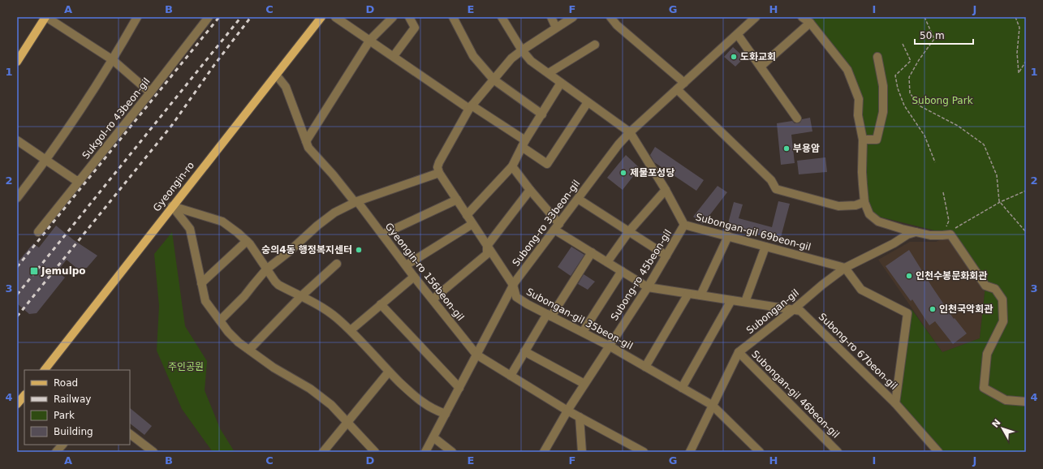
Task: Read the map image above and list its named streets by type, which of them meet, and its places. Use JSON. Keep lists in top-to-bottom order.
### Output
{
  "streets": {
    "main road": ["Gyeongin-ro"],
    "street": [
      "Sukgol-ro 43beon-gil",
      "Subong-ro 33beon-gil",
      "Subongan-gil 69beon-gil",
      "Gyeongin-ro 156beon-gil",
      "Subong-ro 45beon-gil",
      "Subongan-gil",
      "Subongan-gil 35beon-gil",
      "Subong-ro 67beon-gil",
      "Subongan-gil 46beon-gil"
    ]
  },
  "crossings": [
    ["Gyeongin-ro", "Gyeongin-ro 156beon-gil"],
    ["Subong-ro 33beon-gil", "Subongan-gil 69beon-gil"],
    ["Subong-ro 33beon-gil", "Gyeongin-ro 156beon-gil"],
    ["Subong-ro 33beon-gil", "Subongan-gil 35beon-gil"],
    ["Subongan-gil 69beon-gil", "Subong-ro 45beon-gil"],
    ["Subongan-gil 69beon-gil", "Subongan-gil"],
    ["Subongan-gil 69beon-gil", "Subong-ro 67beon-gil"],
    ["Gyeongin-ro 156beon-gil", "Subong-ro 45beon-gil"],
    ["Subong-ro 45beon-gil", "Subongan-gil 35beon-gil"],
    ["Subongan-gil", "Subongan-gil 35beon-gil"],
    ["Subongan-gil", "Subong-ro 67beon-gil"],
    ["Subongan-gil", "Subongan-gil 46beon-gil"]
  ],
  "parks": ["Subong Park", "주인공원"],
  "places": {
    "other": [
      "도화교회",
      "부용암",
      "제물포성당",
      "숭의4동 행정복지센터",
      "인천수봉문화회관",
      "인천국악회관"
    ],
    "transit": ["Jemulpo"]
  },
  "legend": [
    "Road",
    "Railway",
    "Park",
    "Building"
  ],
  "scale_bar": "50 m",
  "north": "top left",
  "grid": {
    "columns": [
      "A",
      "B",
      "C",
      "D",
      "E",
      "F",
      "G",
      "H",
      "I",
      "J"
    ],
    "rows": [
      "1",
      "2",
      "3",
      "4"
    ]
  }
}
